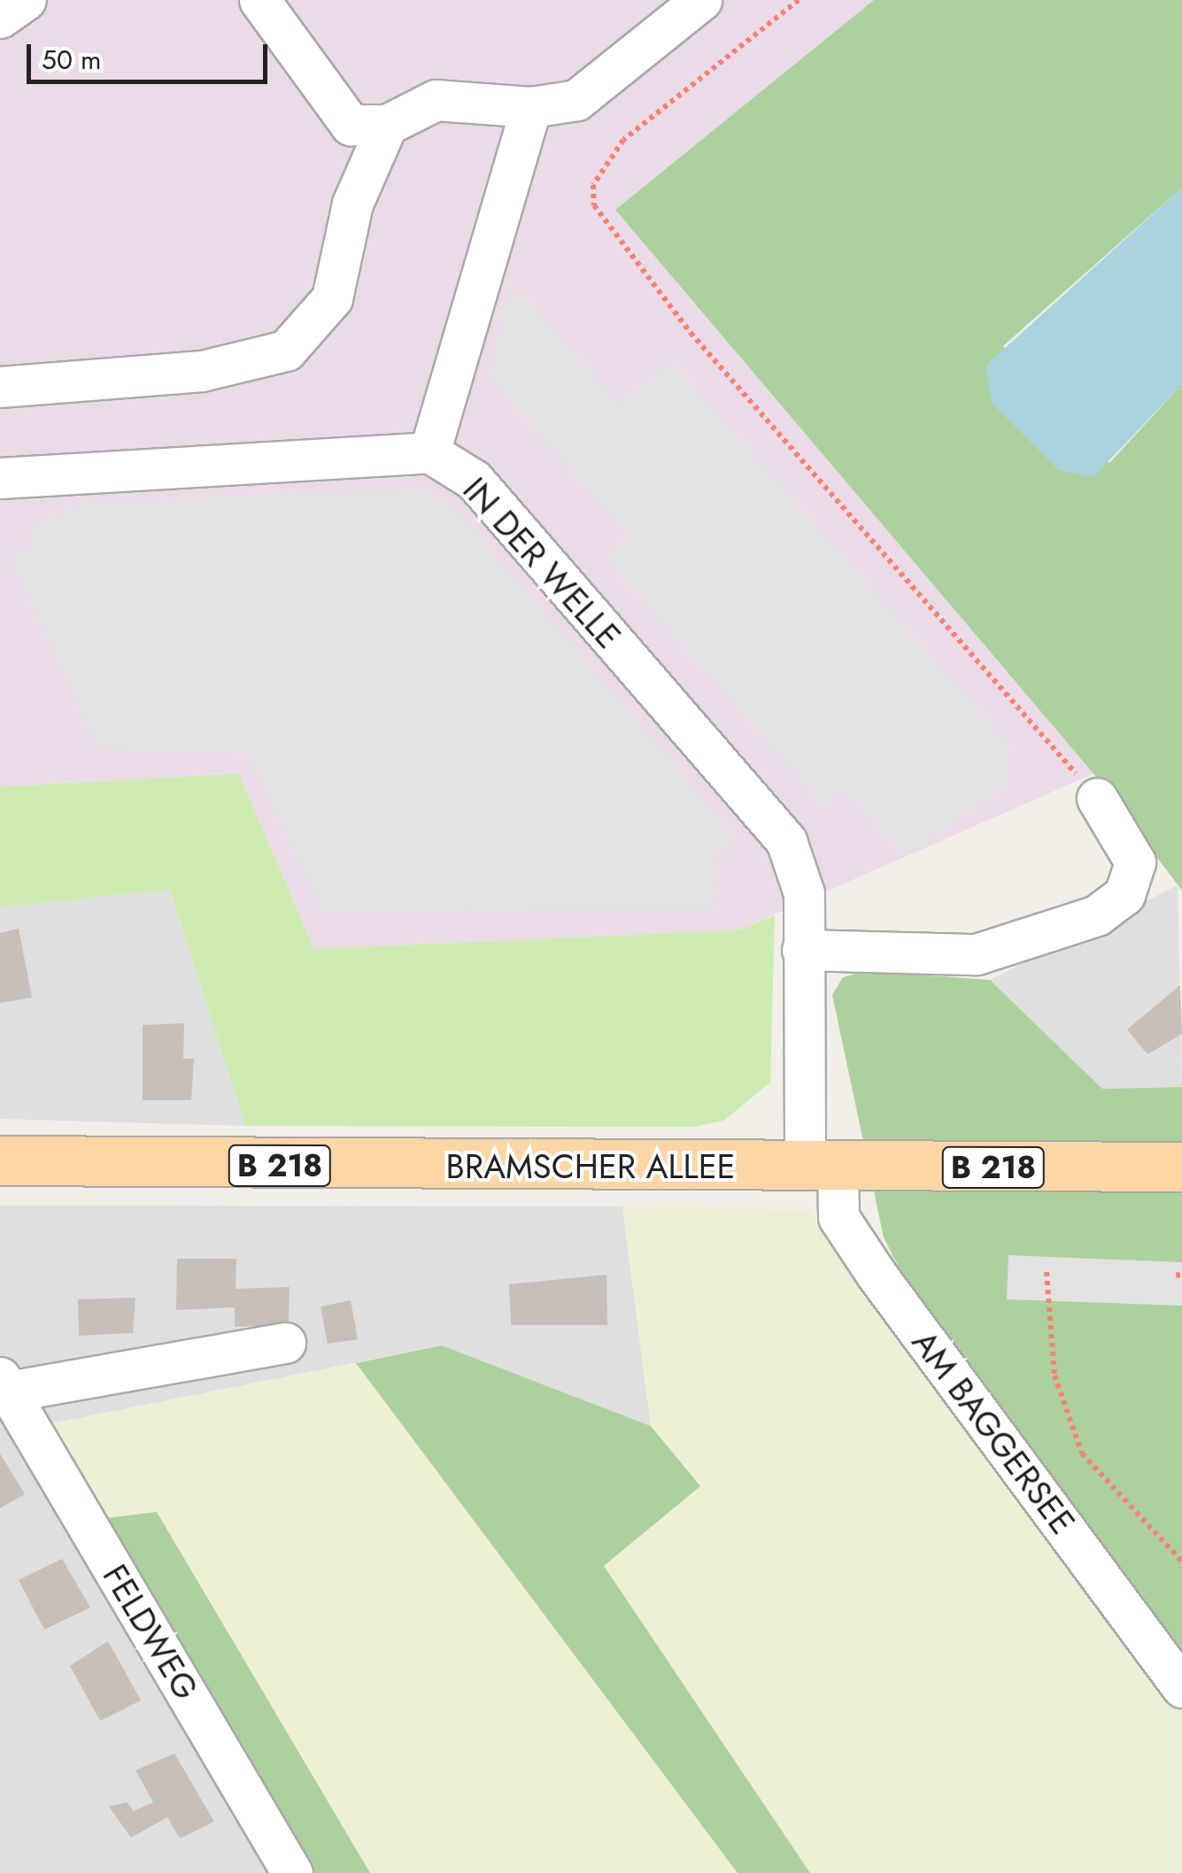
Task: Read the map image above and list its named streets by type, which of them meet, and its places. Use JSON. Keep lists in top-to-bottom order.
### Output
{
  "streets": {
    "main road": ["B 218", "BRAMSCHER ALLEE"],
    "street": ["IN DER WELLE", "AM BAGGERSEE", "FELDWEG"]
  },
  "crossings": [
    ["IN DER WELLE", "BRAMSCHER ALLEE"],
    ["IN DER WELLE", "AM BAGGERSEE"],
    ["BRAMSCHER ALLEE", "AM BAGGERSEE"]
  ],
  "scale_bar": "50 m"
}
